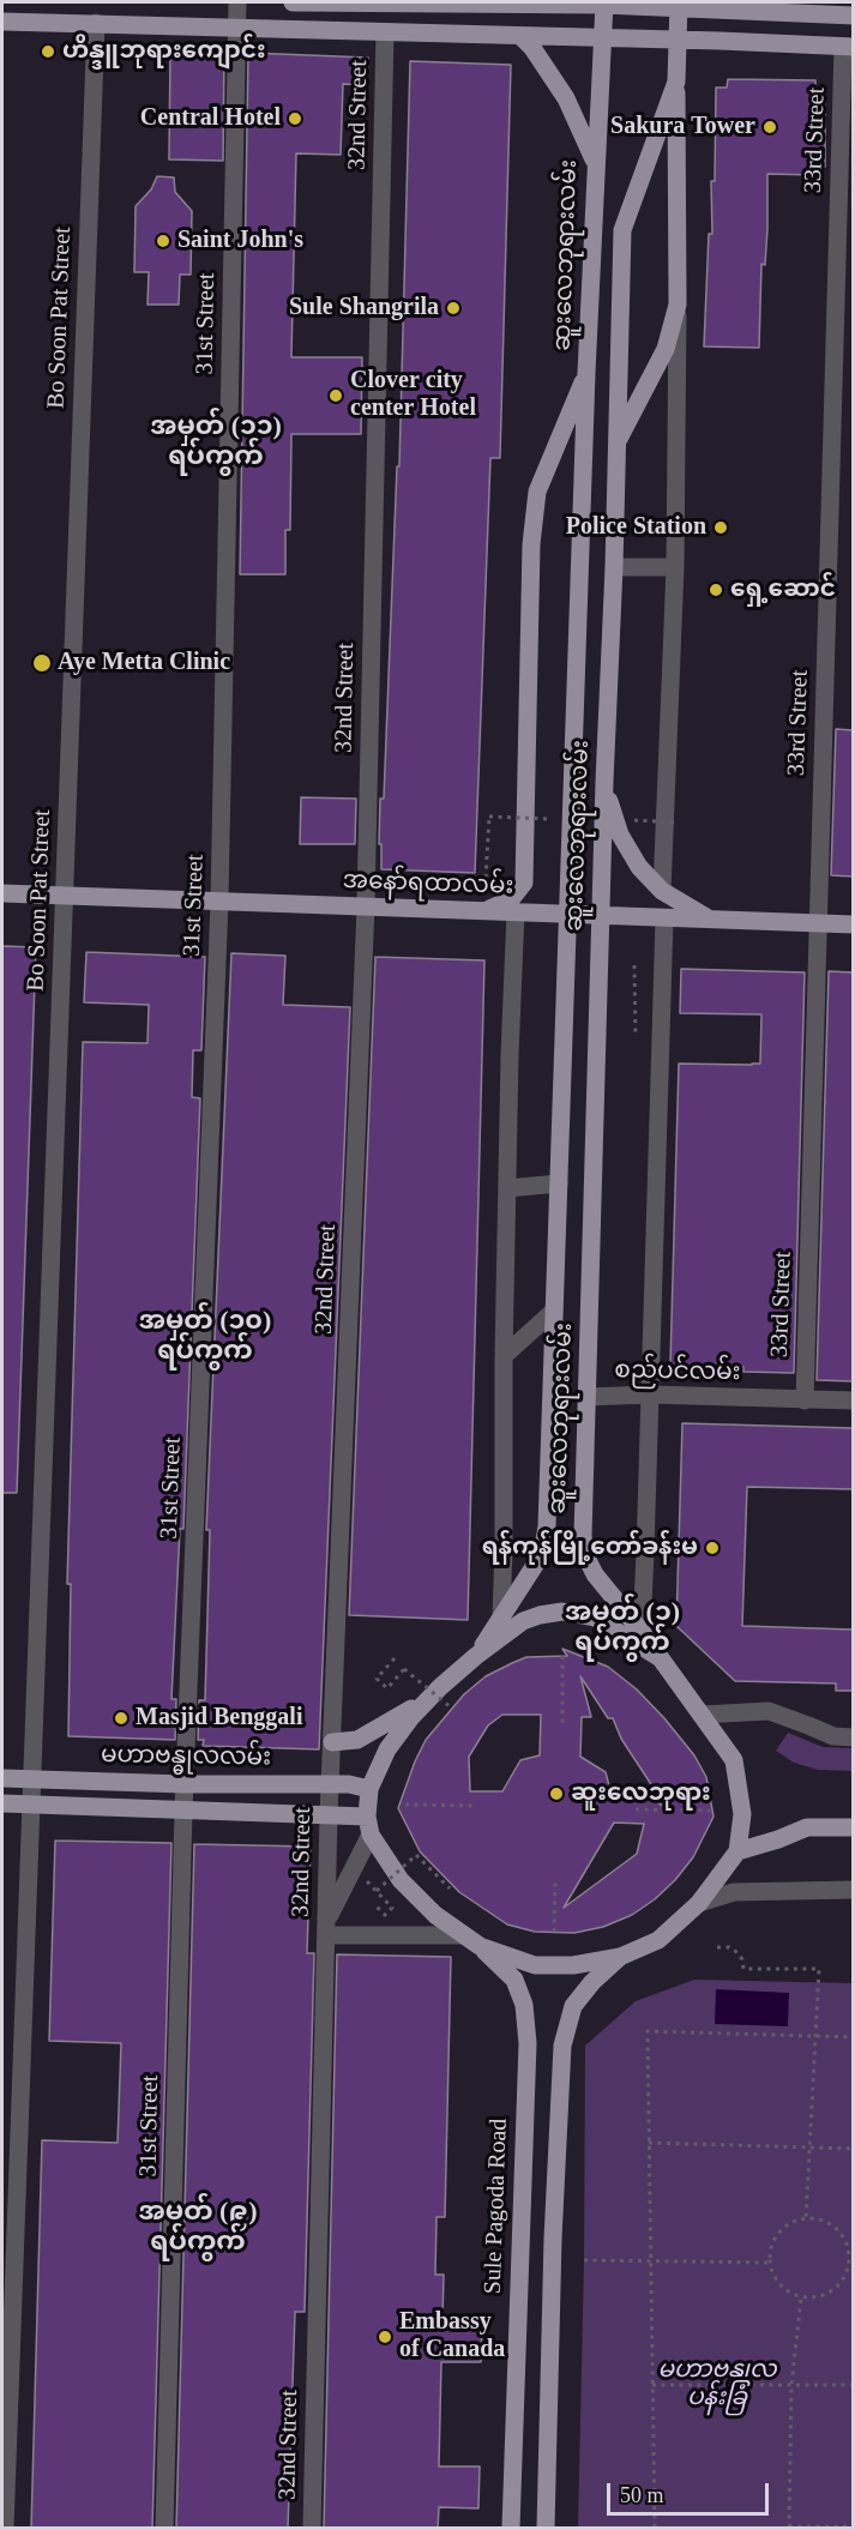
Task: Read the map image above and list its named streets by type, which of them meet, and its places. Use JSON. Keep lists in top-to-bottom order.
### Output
{
  "streets": {
    "main road": [
      "ဆူးလေဘုရားလမ်း",
      "အနော်ရထာလမ်း",
      "မဟာဗန္ဓုလလမ်း",
      "Sule Pagoda Road"
    ],
    "street": [
      "32nd Street",
      "33rd Street",
      "Bo Soon Pat Street",
      "31st Street",
      "စည်ပင်လမ်း"
    ]
  },
  "crossings": [
    ["32nd Street", "အနော်ရထာလမ်း"],
    ["32nd Street", "မဟာဗန္ဓုလလမ်း"],
    ["33rd Street", "အနော်ရထာလမ်း"],
    ["33rd Street", "စည်ပင်လမ်း"],
    ["ဆူးလေဘုရားလမ်း", "အနော်ရထာလမ်း"],
    ["ဆူးလေဘုရားလမ်း", "စည်ပင်လမ်း"],
    ["Bo Soon Pat Street", "အနော်ရထာလမ်း"],
    ["Bo Soon Pat Street", "မဟာဗန္ဓုလလမ်း"],
    ["31st Street", "အနော်ရထာလမ်း"],
    ["31st Street", "မဟာဗန္ဓုလလမ်း"]
  ],
  "districts": [
    "အမှတ် (၁၁) ရပ်ကွက်",
    "အမှတ် (၁၀) ရပ်ကွက်",
    "အမှတ် (၁) ရပ်ကွက်",
    "အမှတ် (၉) ရပ်ကွက်"
  ],
  "parks": ["မဟာဗန္ဓုလ ပန်းခြံ"],
  "places": [
    "ဟိန္ဒူဘုရားကျောင်း",
    "Central Hotel",
    "Sakura Tower",
    "Saint John's",
    "Sule Shangrila",
    "Clover city center Hotel",
    "Police Station",
    "ရှေ့ဆောင်",
    "Aye Metta Clinic",
    "ရန်ကုန်မြို့တော်ခန်းမ",
    "Masjid Benggali",
    "ဆူးလေဘုရား",
    "Embassy of Canada"
  ],
  "scale_bar": "50 m"
}
